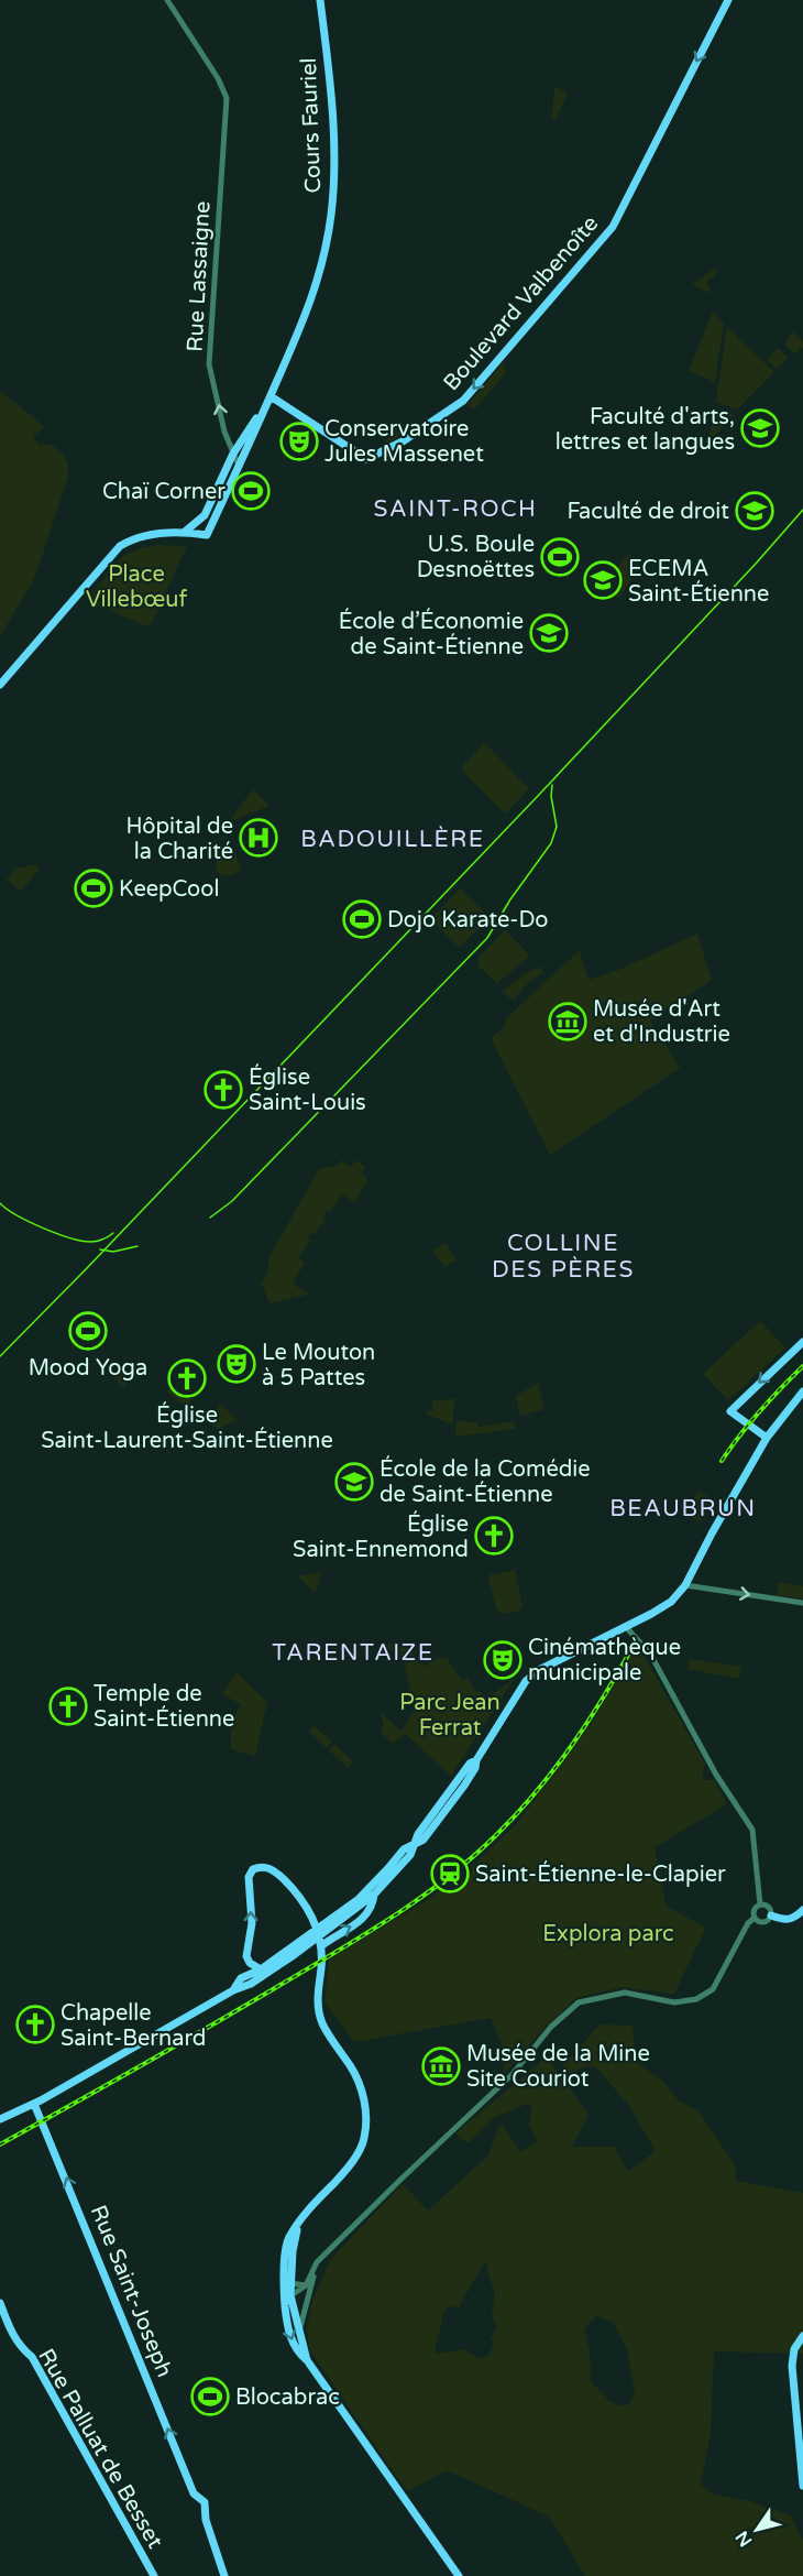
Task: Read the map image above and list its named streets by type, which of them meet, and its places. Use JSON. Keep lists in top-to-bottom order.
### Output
{
  "streets": {
    "main road": [
      "Cours Fauriel",
      "Boulevard Valbenoîte",
      "Rue Saint-Joseph",
      "Rue Palluat de Besset"
    ],
    "street": ["Rue Lassaigne"]
  },
  "crossings": [
    ["Cours Fauriel", "Rue Lassaigne"],
    ["Cours Fauriel", "Boulevard Valbenoîte"]
  ],
  "one_way": ["Rue Lassaigne", "Boulevard Valbenoîte", "Rue Saint-Joseph"],
  "districts": [
    "SAINT-ROCH",
    "BADOUILLÈRE",
    "COLLINE DES PÈRES",
    "BEAUBRUN",
    "TARENTAIZE"
  ],
  "parks": ["Place Villebœuf", "Parc Jean Ferrat", "Explora parc"],
  "places": {
    "school or university": [
      "Faculté d'arts, lettres et langues",
      "Faculté de droit",
      "ECEMA Saint-Étienne",
      "École d’Économie de Saint-Étienne",
      "École de la Comédie de Saint-Étienne"
    ],
    "theatre": ["Conservatoire Jules Massenet", "Le Mouton à 5 Pattes", "Cinémathèque municipale"],
    "sports": [
      "Chaï Corner",
      "U.S. Boule Desnoëttes",
      "KeepCool",
      "Dojo Karate-Do",
      "Mood Yoga",
      "Blocabrac"
    ],
    "hospital": ["Hôpital de la Charité"],
    "museum": ["Musée d'Art et d'Industrie", "Musée de la Mine Site Couriot"],
    "church": [
      "Église Saint-Louis",
      "Église Saint-Laurent-Saint-Étienne",
      "Église Saint-Ennemond",
      "Temple de Saint-Étienne",
      "Chapelle Saint-Bernard"
    ],
    "station": ["Saint-Étienne-le-Clapier"]
  },
  "north": "bottom left"
}
